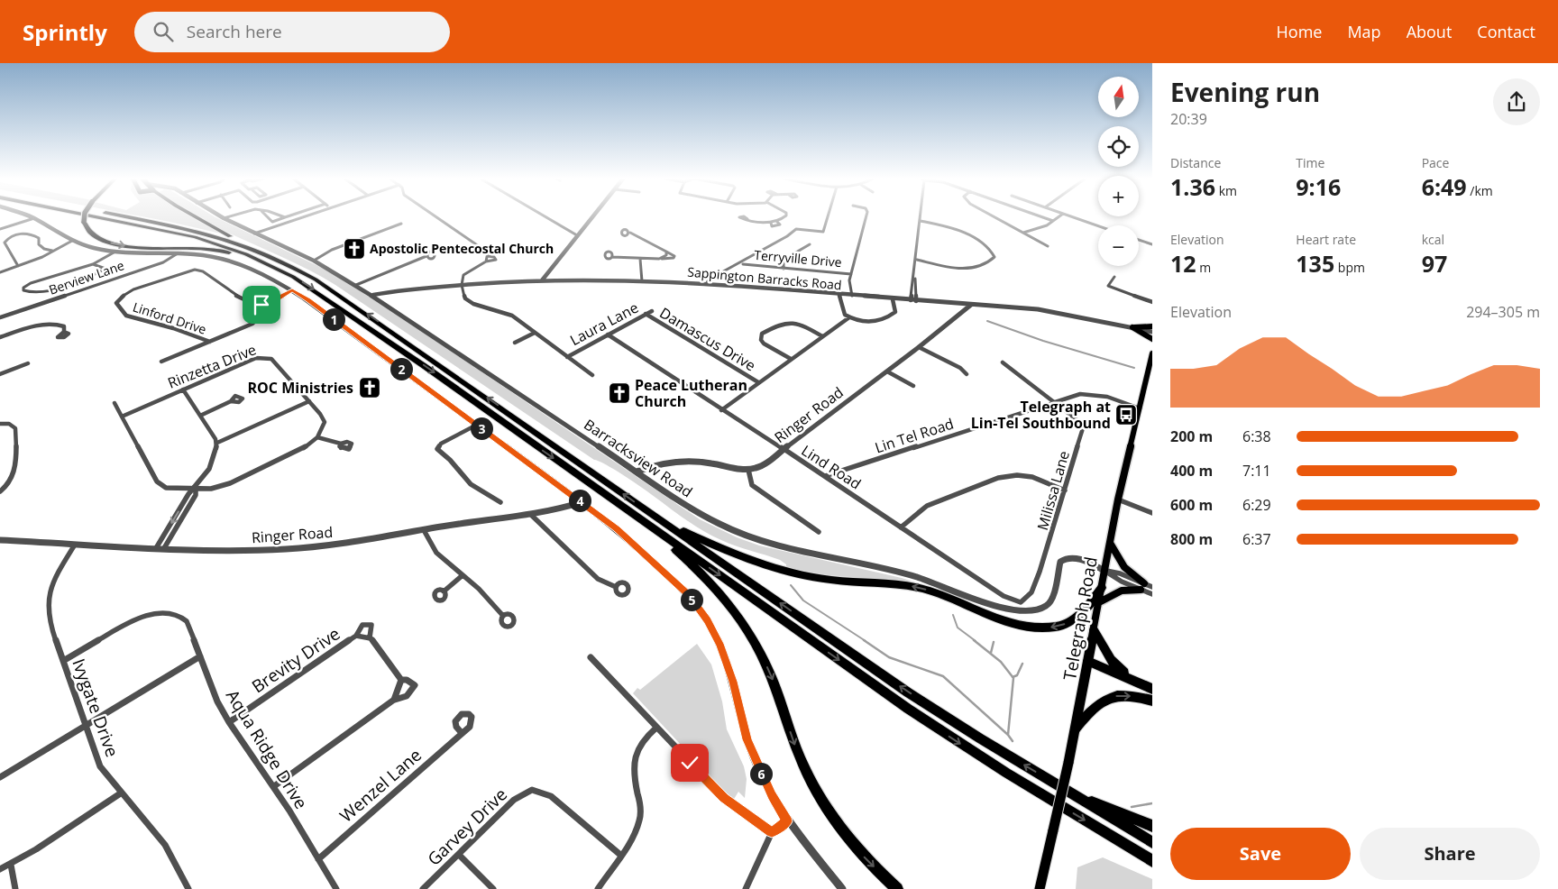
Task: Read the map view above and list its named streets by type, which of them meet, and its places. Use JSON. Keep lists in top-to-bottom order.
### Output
{
  "streets": {
    "main road": ["Telegraph Road"],
    "street": [
      "Terryville Drive",
      "Berview Lane",
      "Sappington Barracks Road",
      "Linford Drive",
      "Laura Lane",
      "Damascus Drive",
      "Rinzetta Drive",
      "Ringer Road",
      "Lin Tel Road",
      "Barracksview Road",
      "Lind Road",
      "Milissa Lane",
      "Brevity Drive",
      "Ivygate Drive",
      "Aqua Ridge Drive",
      "Wenzel Lane",
      "Garvey Drive"
    ]
  },
  "crossings": [
    ["Sappington Barracks Road", "Ringer Road"],
    ["Sappington Barracks Road", "Barracksview Road"],
    ["Laura Lane", "Damascus Drive"],
    ["Laura Lane", "Lind Road"],
    ["Ringer Road", "Lind Road"],
    ["Ringer Road", "Ivygate Drive"],
    ["Lin Tel Road", "Lind Road"],
    ["Lin Tel Road", "Milissa Lane"],
    ["Lin Tel Road", "Telegraph Road"],
    ["Barracksview Road", "Telegraph Road"],
    ["Lind Road", "Milissa Lane"],
    ["Brevity Drive", "Aqua Ridge Drive"],
    ["Ivygate Drive", "Aqua Ridge Drive"],
    ["Aqua Ridge Drive", "Wenzel Lane"]
  ],
  "places": {
    "church": ["Apostolic Pentecostal Church", "ROC Ministries", "Peace Lutheran Church"],
    "bus stop": ["Telegraph at Lin-Tel Southbound"]
  },
  "north": "top",
  "page": {
    "header": "Sprintly",
    "search": "Search here",
    "nav": [
      "Home",
      "Map",
      "About",
      "Contact"
    ],
    "heading": ["Evening run", "20:39"],
    "map_buttons": ["+", "−"],
    "stats": [
      ["Distance", "1.36 km"],
      ["Time", "9:16"],
      ["Pace", "6:49 /km"],
      ["Elevation", "12 m"],
      ["Heart rate", "135 bpm"],
      ["kcal", "97"]
    ],
    "chart": ["Elevation", "294–305 m"],
    "pins": [
      "1",
      "2",
      "3",
      "4",
      "5",
      "6"
    ],
    "list": [
      {
        "name": "200 m",
        "note": "6:38"
      },
      {
        "name": "400 m",
        "note": "7:11"
      },
      {
        "name": "600 m",
        "note": "6:29"
      },
      {
        "name": "800 m",
        "note": "6:37"
      }
    ],
    "buttons": ["Save", "Share"]
  }
}
